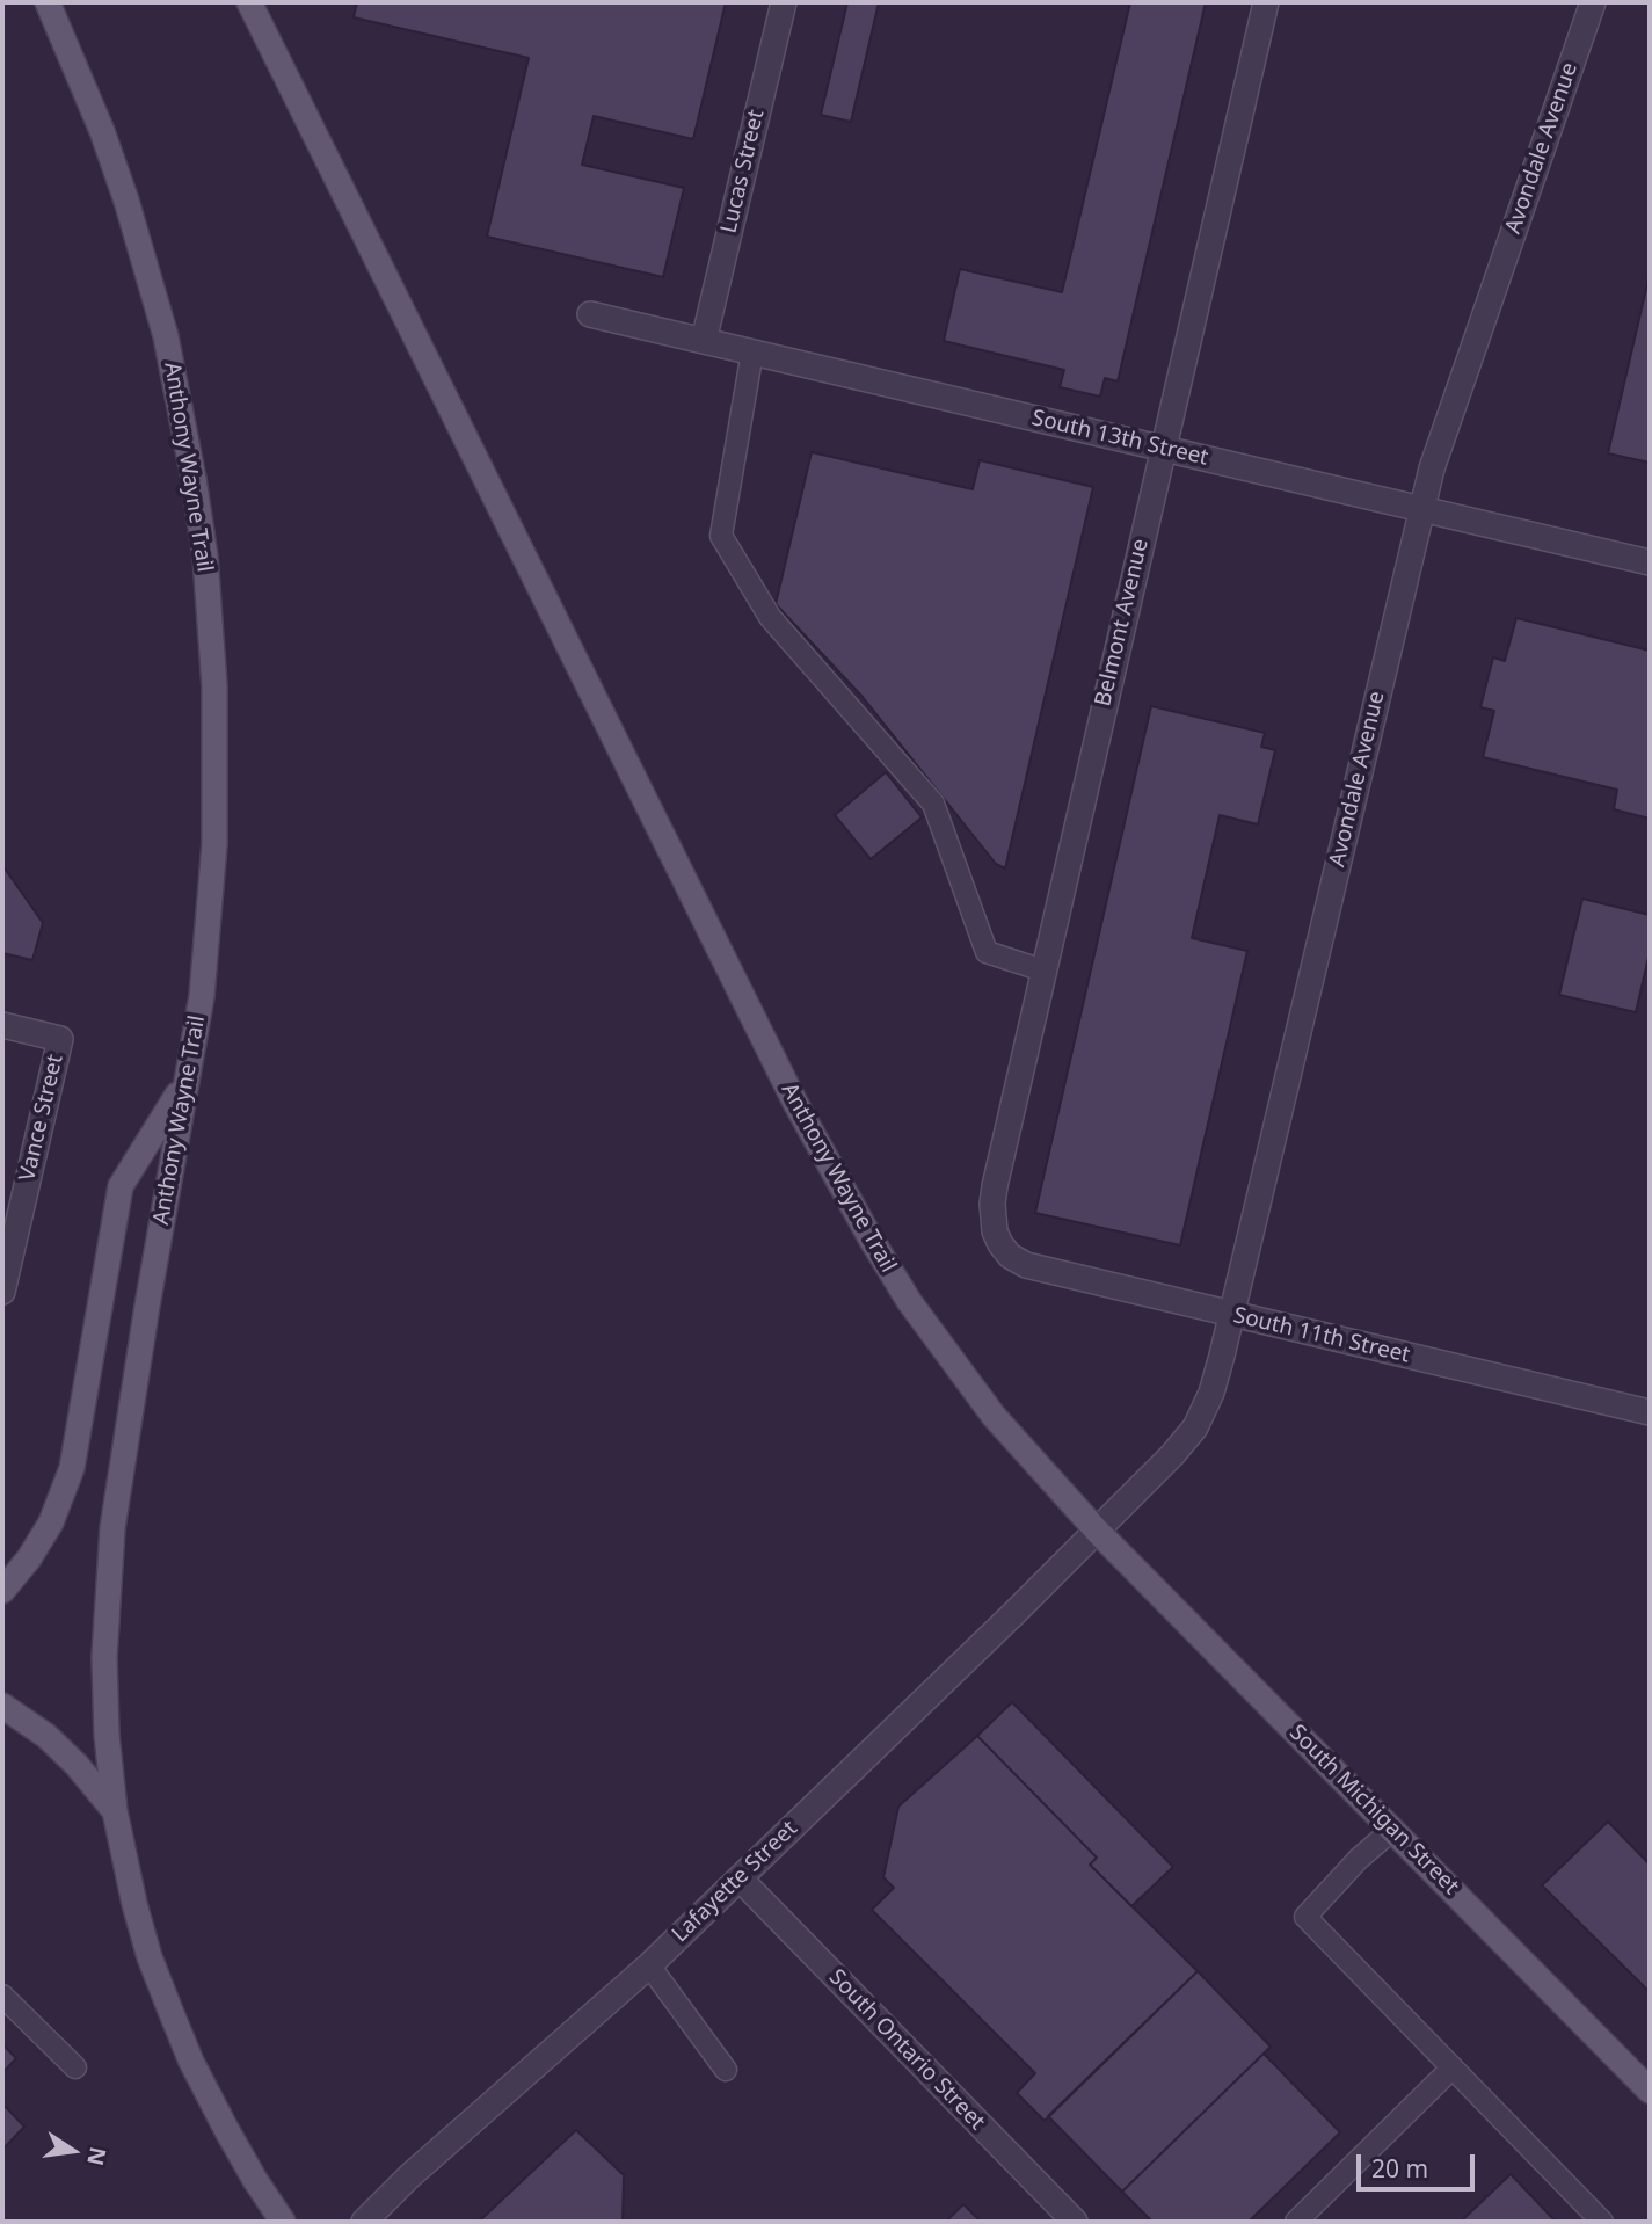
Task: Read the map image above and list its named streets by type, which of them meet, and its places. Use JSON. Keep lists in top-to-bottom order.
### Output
{
  "streets": {
    "main road": ["Anthony Wayne Trail", "South Michigan Street"],
    "street": [
      "Avondale Avenue",
      "Lucas Street",
      "South 13th Street",
      "Belmont Avenue",
      "Vance Street",
      "South 11th Street",
      "Lafayette Street",
      "South Ontario Street"
    ]
  },
  "crossings": [
    ["Avondale Avenue", "South 13th Street"],
    ["Avondale Avenue", "Anthony Wayne Trail"],
    ["Avondale Avenue", "South 11th Street"],
    ["Avondale Avenue", "South Michigan Street"],
    ["Avondale Avenue", "Lafayette Street"],
    ["Lucas Street", "South 13th Street"],
    ["South 13th Street", "Belmont Avenue"],
    ["Anthony Wayne Trail", "South Michigan Street"],
    ["Anthony Wayne Trail", "Lafayette Street"],
    ["Belmont Avenue", "South 11th Street"],
    ["South Michigan Street", "Lafayette Street"],
    ["Lafayette Street", "South Ontario Street"]
  ],
  "scale_bar": "20 m",
  "north": "right"
}
